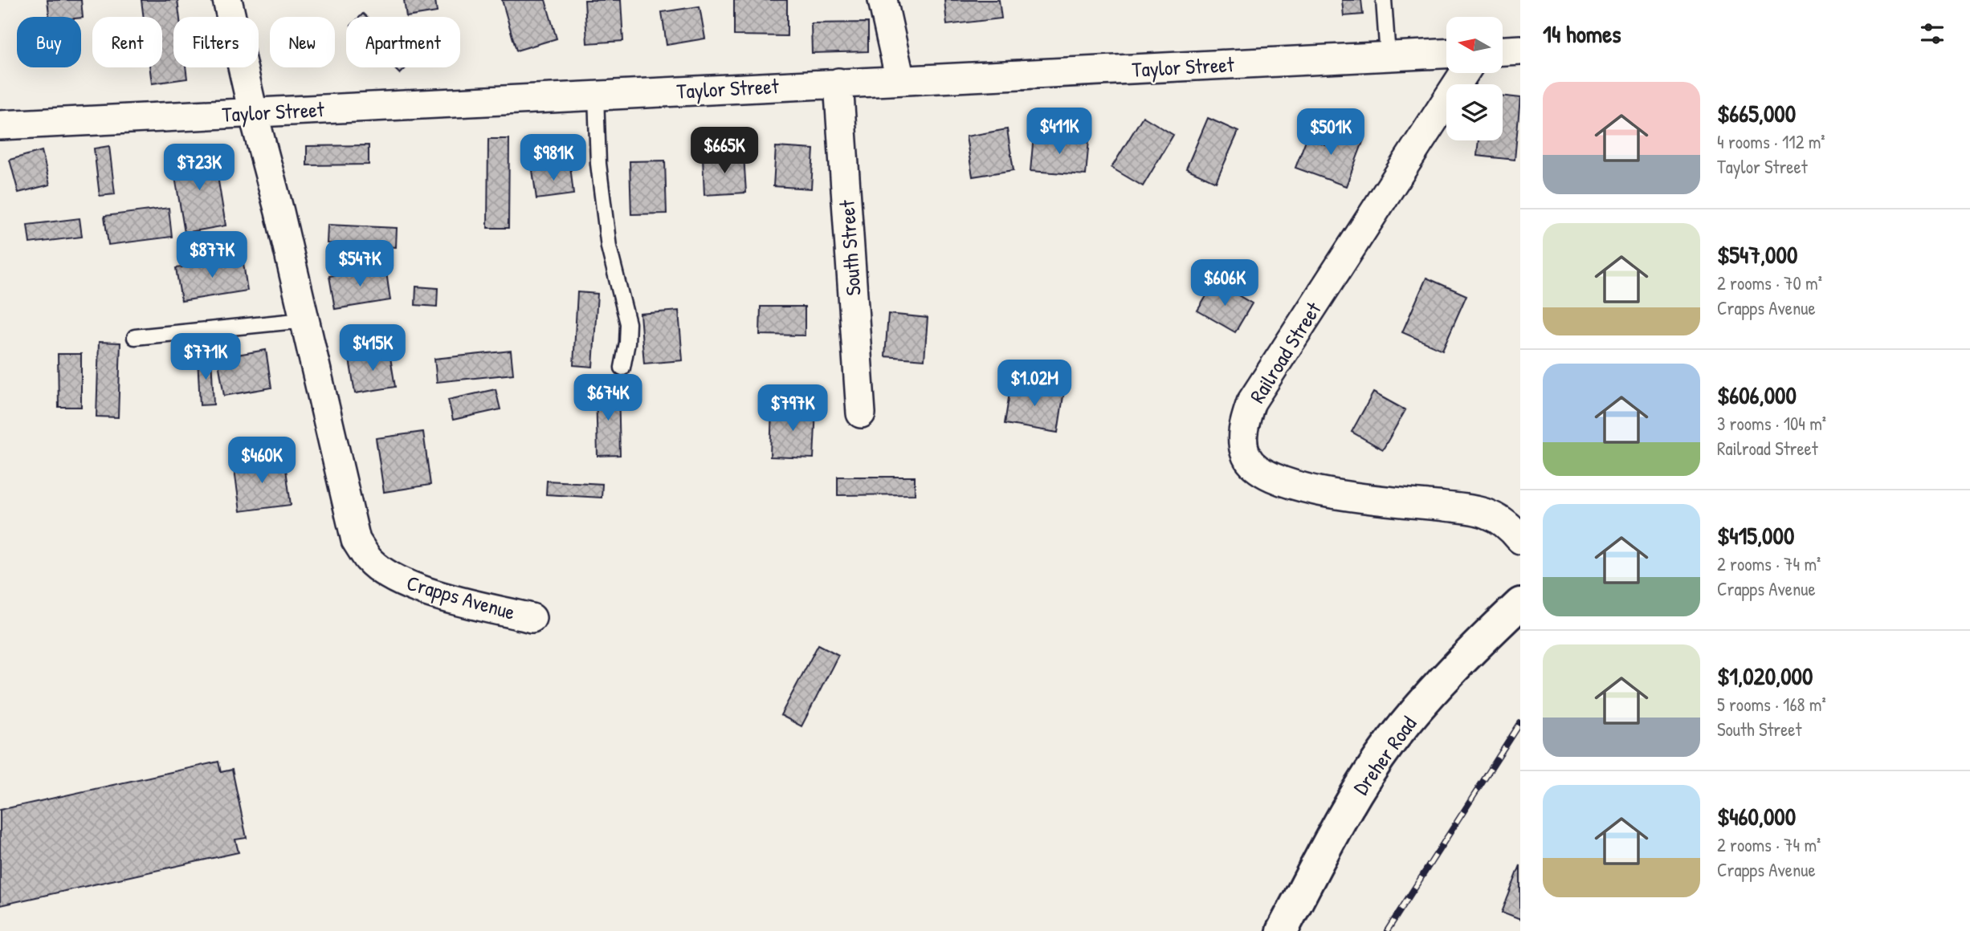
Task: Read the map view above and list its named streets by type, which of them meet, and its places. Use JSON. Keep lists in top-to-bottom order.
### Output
{
  "streets": {
    "street": [
      "Taylor Street",
      "South Street",
      "Railroad Street",
      "Crapps Avenue",
      "Dreher Road"
    ]
  },
  "crossings": [
    ["Taylor Street", "South Street"],
    ["Taylor Street", "Crapps Avenue"]
  ],
  "north": "left",
  "page": {
    "heading": "14 homes",
    "chip": [
      "Buy",
      "Rent",
      "Filters",
      "New",
      "Apartment"
    ],
    "list": [
      {
        "name": "$665,000",
        "note": "4 rooms · 112 m² · Taylor Street"
      },
      {
        "name": "$547,000",
        "note": "2 rooms · 70 m² · Crapps Avenue"
      },
      {
        "name": "$606,000",
        "note": "3 rooms · 104 m² · Railroad Street"
      },
      {
        "name": "$415,000",
        "note": "2 rooms · 74 m² · Crapps Avenue"
      },
      {
        "name": "$1,020,000",
        "note": "5 rooms · 168 m² · South Street"
      },
      {
        "name": "$460,000",
        "note": "2 rooms · 74 m² · Crapps Avenue"
      }
    ],
    "price": [
      "$411K",
      "$501K",
      "$665K",
      "$981K",
      "$723K",
      "$877K",
      "$547K",
      "$606K",
      "$415K",
      "$771K",
      "$1.02M",
      "$674K",
      "$797K",
      "$460K"
    ]
  }
}
